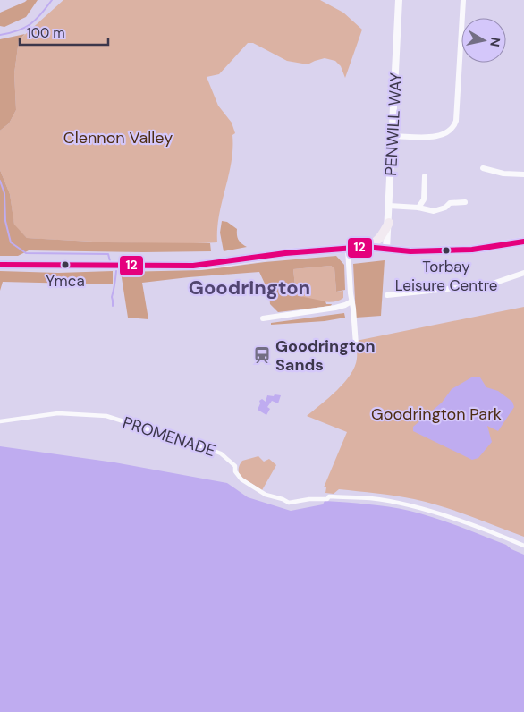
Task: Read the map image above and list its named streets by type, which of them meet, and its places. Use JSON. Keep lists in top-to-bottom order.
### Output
{
  "streets": {
    "street": ["PENWILL WAY", "PROMENADE"]
  },
  "districts": ["Goodrington"],
  "parks": ["Clennon Valley", "Goodrington Park"],
  "places": {
    "other": ["Torbay Leisure Centre", "Ymca"],
    "station": ["Goodrington Sands"]
  },
  "lines": ["transit line 12"],
  "scale_bar": "100 m",
  "north": "right"
}
